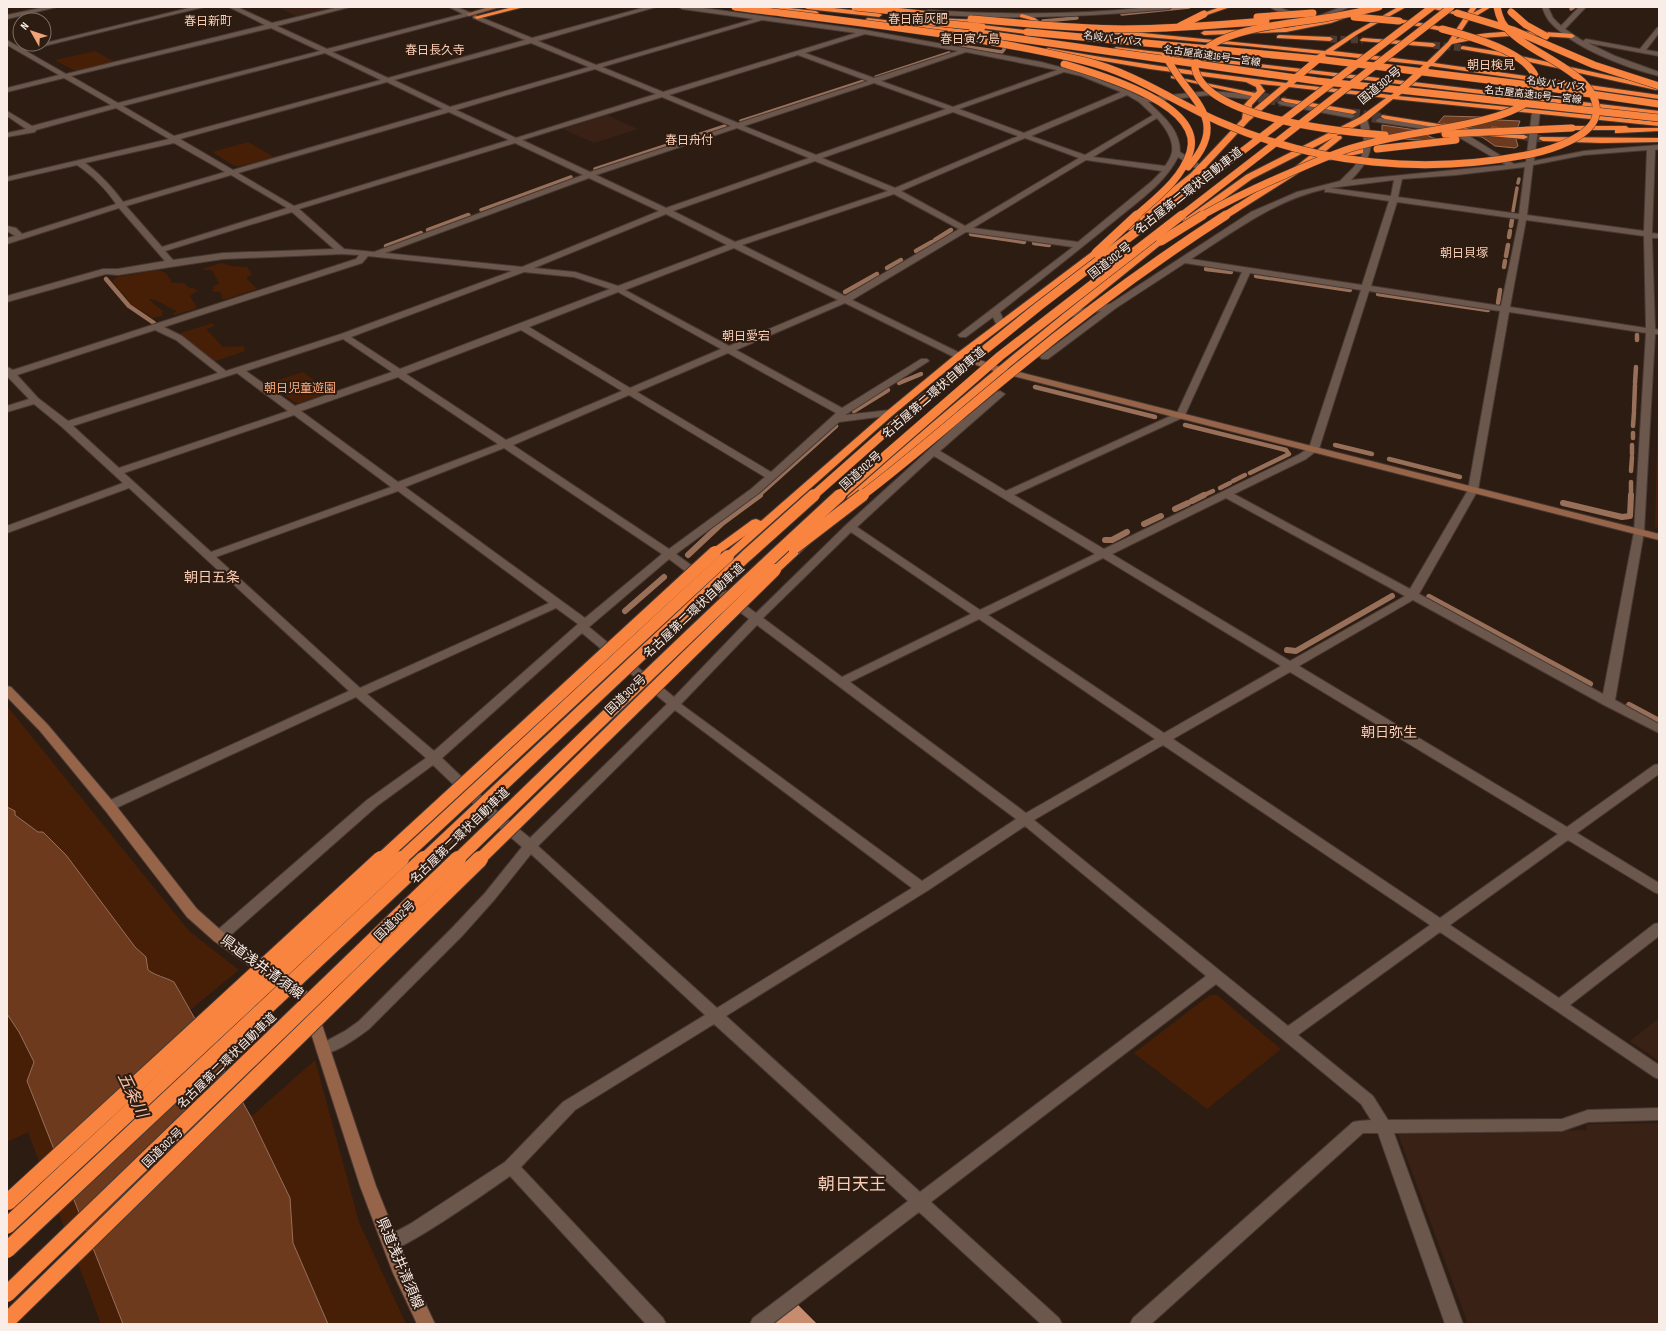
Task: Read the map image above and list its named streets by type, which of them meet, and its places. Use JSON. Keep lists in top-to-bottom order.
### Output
{
  "streets": {
    "highway": [
      "名岐バイパス",
      "名古屋高速16号一宮線",
      "国道302号",
      "名古屋第二環状自動車道"
    ],
    "street": ["県道浅井清須線"]
  },
  "crossings": [
    ["名岐バイパス", "名古屋高速16号一宮線"],
    ["国道302号", "名古屋第二環状自動車道"]
  ],
  "districts": [
    "春日南灰肥",
    "春日新町",
    "春日寅ケ島",
    "春日長久寺",
    "朝日検見",
    "春日舟付",
    "朝日貝塚",
    "朝日愛宕",
    "朝日五条",
    "朝日弥生",
    "朝日天王"
  ],
  "water": ["五条川"],
  "parks": ["朝日児童遊園"],
  "north": "top left"
}
